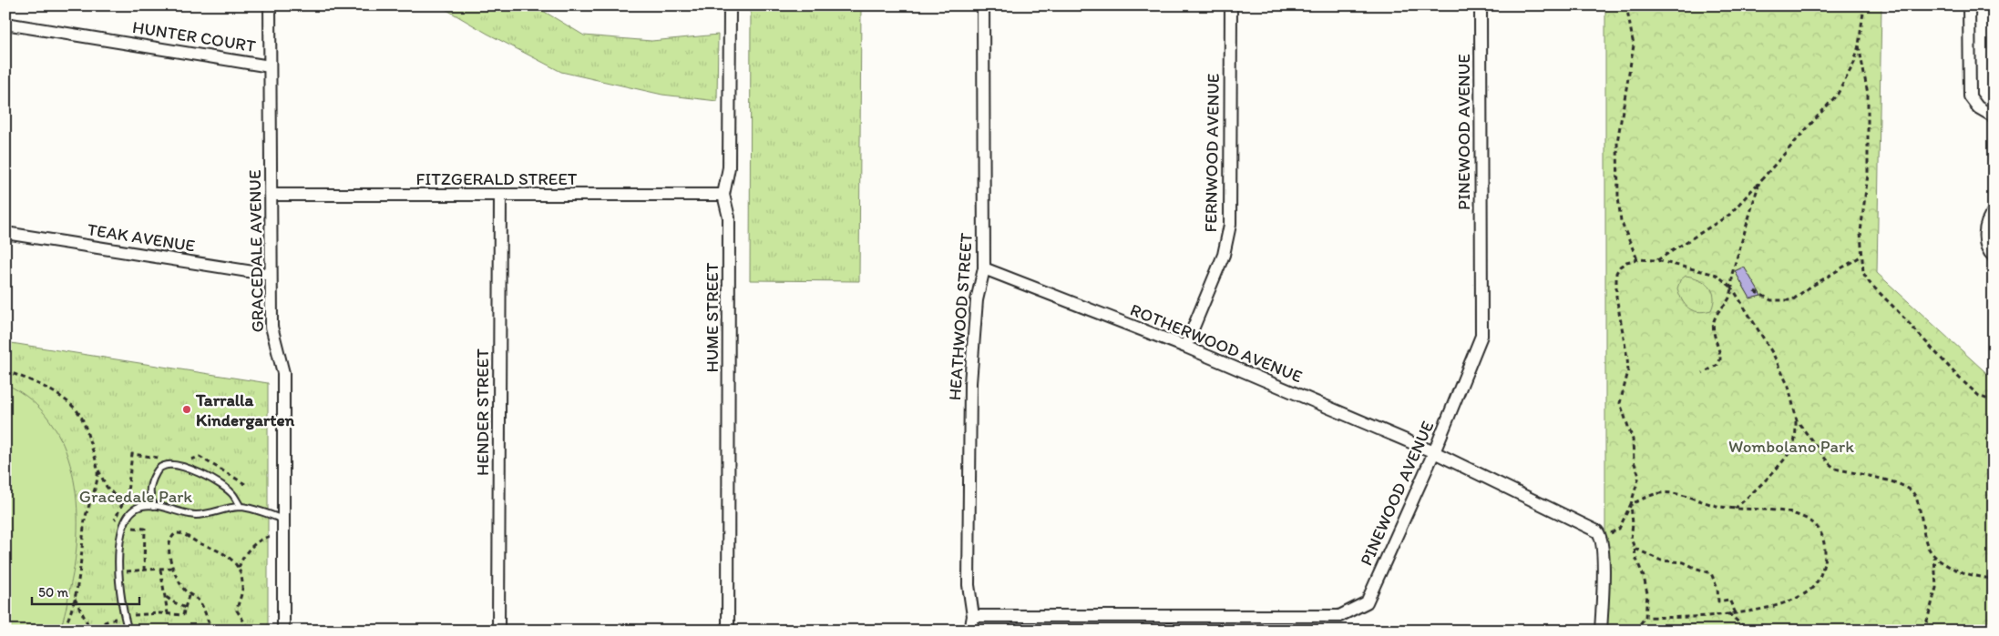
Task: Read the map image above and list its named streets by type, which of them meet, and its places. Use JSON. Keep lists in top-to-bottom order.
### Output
{
  "streets": {
    "street": [
      "HUNTER COURT",
      "PINEWOOD AVENUE",
      "FERNWOOD AVENUE",
      "FITZGERALD STREET",
      "TEAK AVENUE",
      "GRACEDALE AVENUE",
      "HEATHWOOD STREET",
      "HUME STREET",
      "ROTHERWOOD AVENUE",
      "HENDER STREET"
    ]
  },
  "crossings": [
    ["HUNTER COURT", "GRACEDALE AVENUE"],
    ["PINEWOOD AVENUE", "HEATHWOOD STREET"],
    ["PINEWOOD AVENUE", "ROTHERWOOD AVENUE"],
    ["FERNWOOD AVENUE", "ROTHERWOOD AVENUE"],
    ["FITZGERALD STREET", "GRACEDALE AVENUE"],
    ["FITZGERALD STREET", "HUME STREET"],
    ["FITZGERALD STREET", "HENDER STREET"],
    ["TEAK AVENUE", "GRACEDALE AVENUE"],
    ["HEATHWOOD STREET", "ROTHERWOOD AVENUE"]
  ],
  "parks": ["Wombolano Park", "Gracedale Park"],
  "places": ["Tarralla Kindergarten"],
  "scale_bar": "50 m"
}
